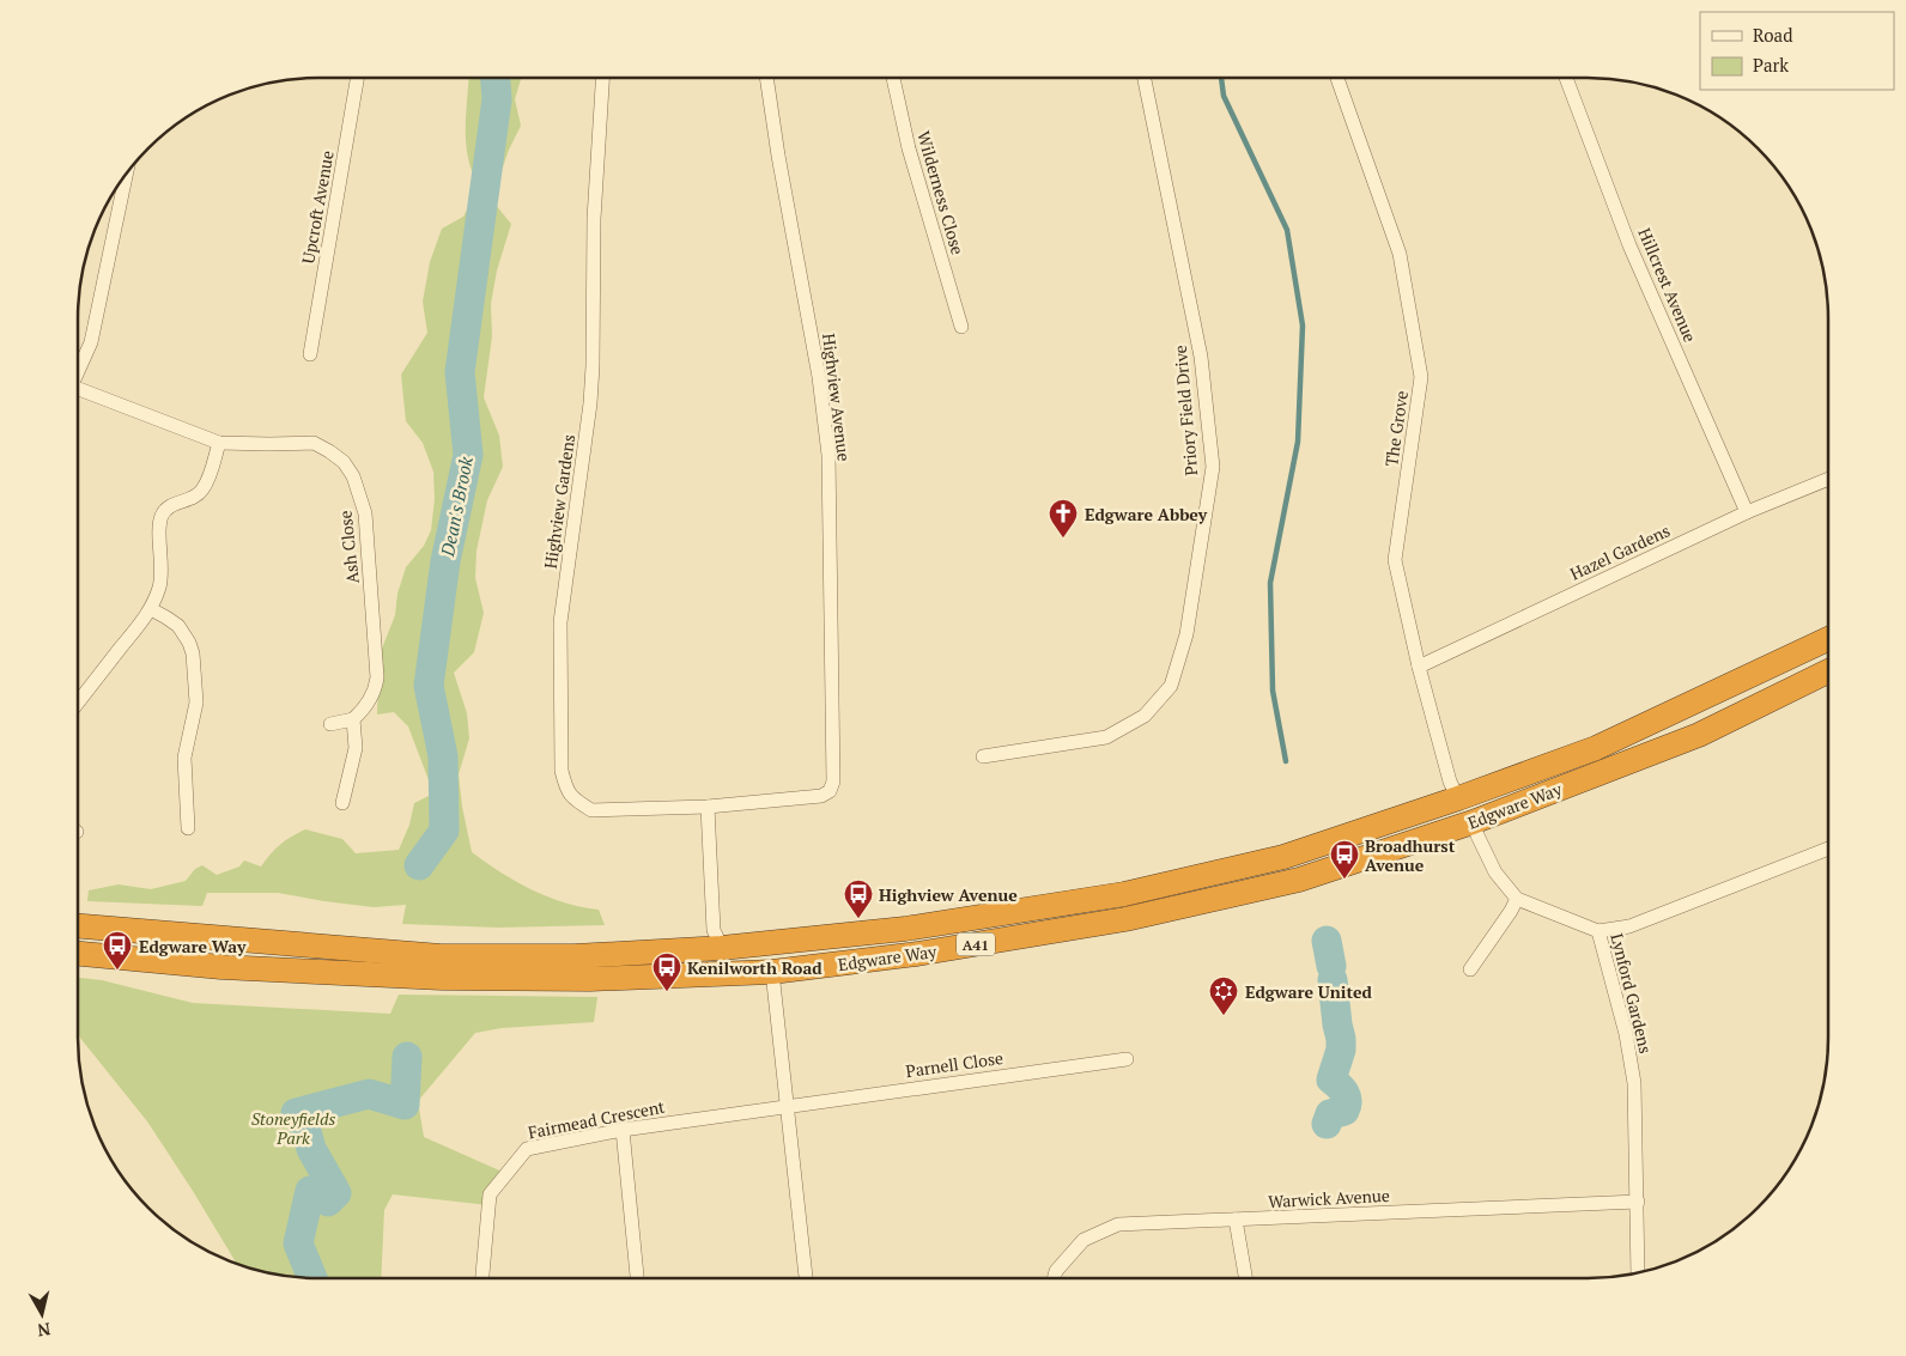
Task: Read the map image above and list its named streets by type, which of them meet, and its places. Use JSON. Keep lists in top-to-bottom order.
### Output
{
  "streets": {
    "highway": ["Edgware Way", "A41"],
    "street": [
      "Wilderness Close",
      "Upcroft Avenue",
      "Hillcrest Avenue",
      "Highview Avenue",
      "Priory Field Drive",
      "The Grove",
      "Highview Gardens",
      "Ash Close",
      "Hazel Gardens",
      "Lynford Gardens",
      "Parnell Close",
      "Fairmead Crescent",
      "Warwick Avenue"
    ]
  },
  "crossings": [
    ["Hillcrest Avenue", "Hazel Gardens"],
    ["Highview Avenue", "Highview Gardens"],
    ["The Grove", "Hazel Gardens"],
    ["The Grove", "Edgware Way"],
    ["Edgware Way", "Lynford Gardens"],
    ["Lynford Gardens", "Warwick Avenue"],
    ["Parnell Close", "Fairmead Crescent"]
  ],
  "water": ["Dean's Brook"],
  "parks": ["Stoneyfields Park"],
  "places": {
    "church": ["Edgware Abbey"],
    "bus stop": [
      "Broadhurst Avenue",
      "Highview Avenue",
      "Edgware Way",
      "Kenilworth Road"
    ],
    "synagogue": ["Edgware United"]
  },
  "legend": ["Road", "Park"],
  "north": "bottom"
}
